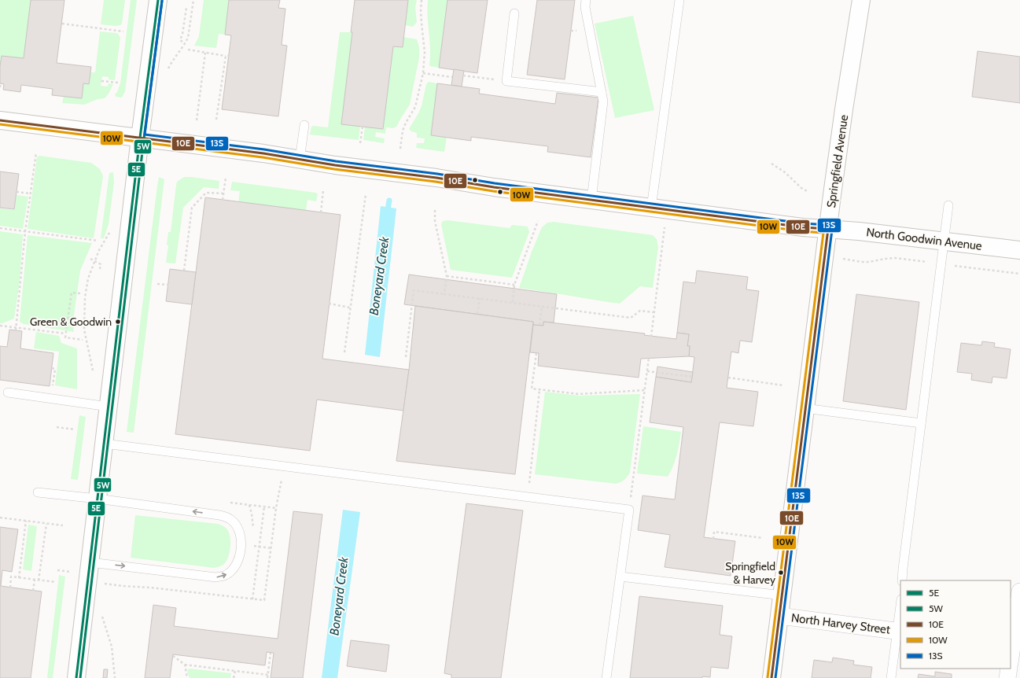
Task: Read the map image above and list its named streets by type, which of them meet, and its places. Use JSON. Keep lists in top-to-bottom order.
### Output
{
  "streets": {
    "street": ["Springfield Avenue", "North Goodwin Avenue", "North Harvey Street"]
  },
  "crossings": [
    ["Springfield Avenue", "North Goodwin Avenue"],
    ["Springfield Avenue", "North Harvey Street"]
  ],
  "water": ["Boneyard Creek"],
  "places": ["Green & Goodwin", "Springfield & Harvey"],
  "lines": [
    "transit line 5E",
    "transit line 5W",
    "transit line 13S",
    "transit line 10E",
    "transit line 10W"
  ],
  "legend": [
    "5E",
    "5W",
    "10E",
    "10W",
    "13S"
  ]
}
